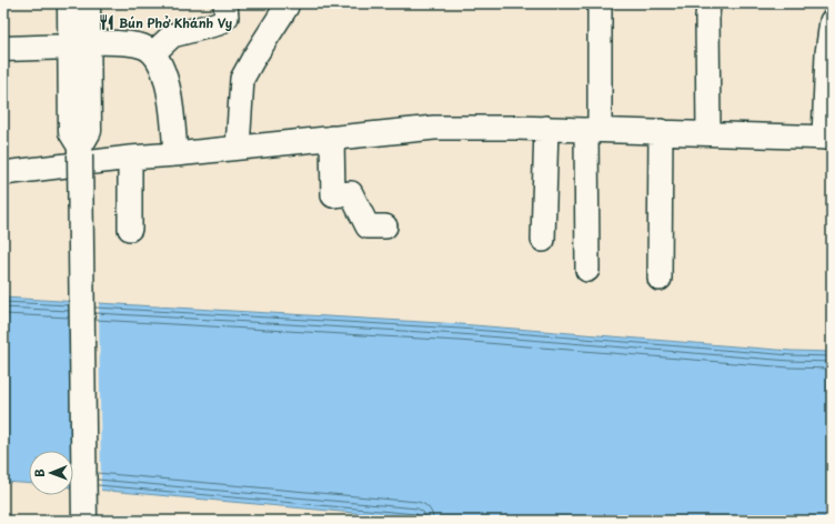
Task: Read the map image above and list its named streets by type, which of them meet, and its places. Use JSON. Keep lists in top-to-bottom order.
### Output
{
  "places": {
    "restaurant": ["Bún Phở Khánh Vy"]
  },
  "north": "left"
}
